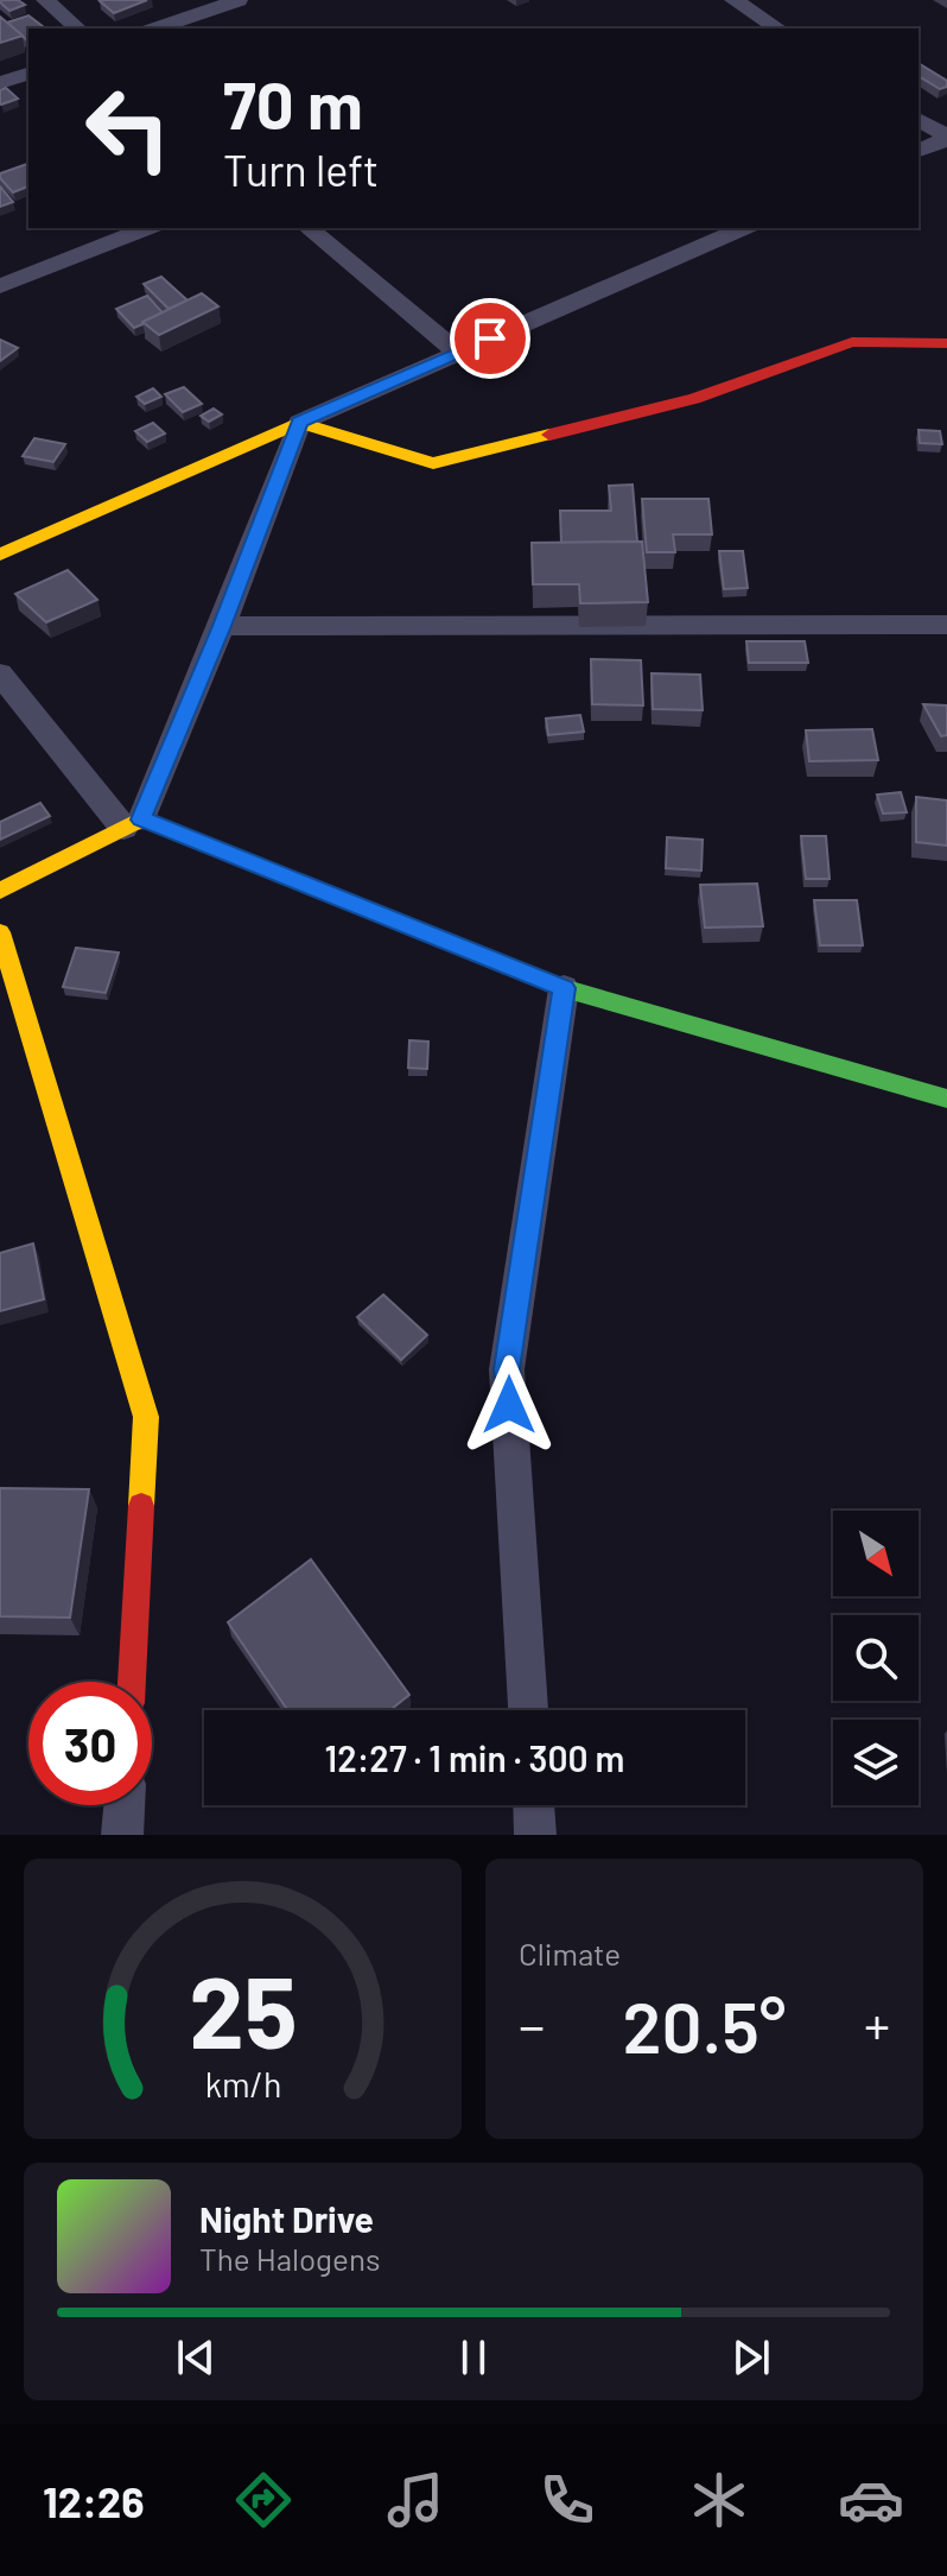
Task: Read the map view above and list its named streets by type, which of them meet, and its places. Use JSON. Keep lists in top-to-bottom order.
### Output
{
  "north": "bottom right",
  "page": {
    "turn": ["70 m", "Turn left"],
    "limit": "30",
    "trip": "12:27 · 1 min · 300 m",
    "tile": "Climate",
    "heat": ["−", "20.5°", "+"],
    "song": ["Night Drive", "The Halogens"],
    "tabs": "12:26",
    "gauge": ["25", "km/h"]
  }
}
